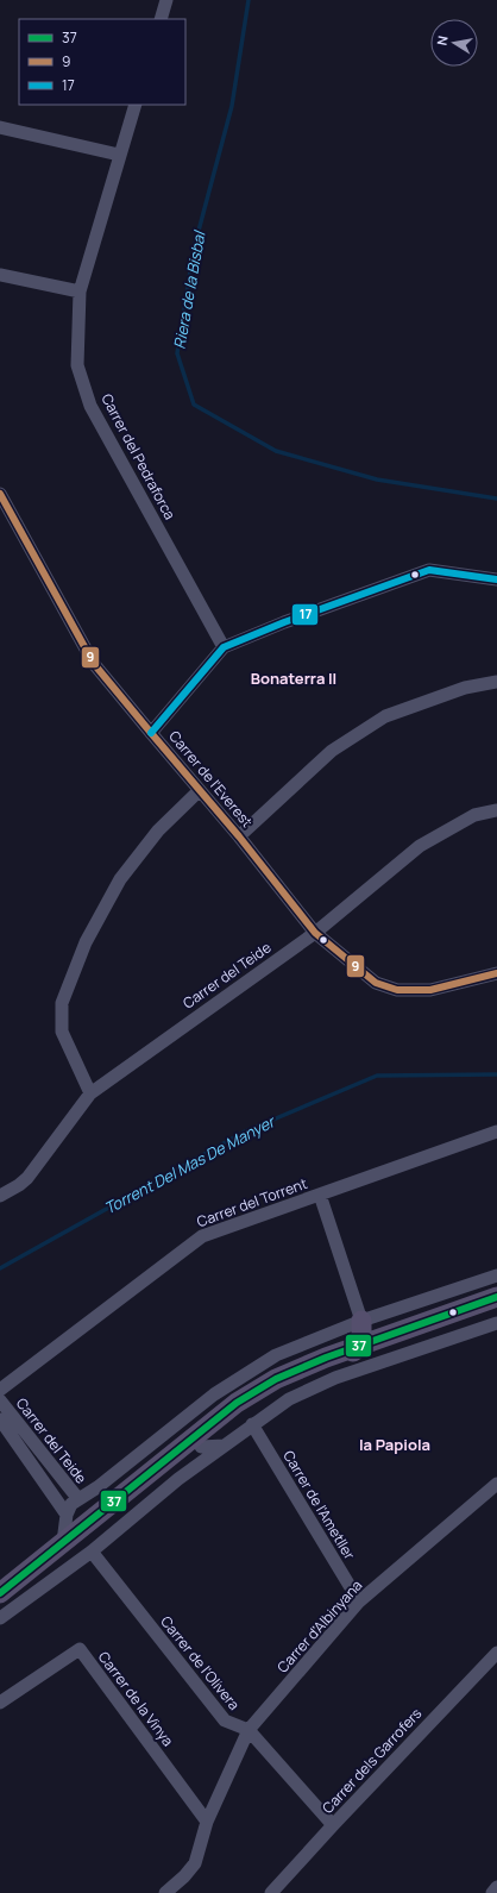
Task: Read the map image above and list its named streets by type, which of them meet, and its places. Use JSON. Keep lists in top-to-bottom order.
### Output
{
  "streets": {
    "street": [
      "Carrer del Pedraforca",
      "Carrer de l'Everest",
      "Carrer del Teide",
      "Carrer del Torrent",
      "Carrer de l'Ametller",
      "Carrer d'Albinyana",
      "Carrer de l'Olivera",
      "Carrer de la Vinya",
      "Carrer dels Garrofers"
    ]
  },
  "crossings": [
    ["Carrer de l'Everest", "Carrer del Teide"],
    ["Carrer del Teide", "Carrer del Torrent"],
    ["Carrer de l'Ametller", "Carrer d'Albinyana"],
    ["Carrer d'Albinyana", "Carrer de l'Olivera"],
    ["Carrer d'Albinyana", "Carrer de la Vinya"],
    ["Carrer de l'Olivera", "Carrer dels Garrofers"]
  ],
  "districts": ["Bonaterra II", "la Papiola"],
  "water": ["Riera de la Bisbal", "Torrent Del Mas De Manyer"],
  "lines": ["transit line 9", "transit line 17", "transit line 37"],
  "legend": ["37", "9", "17"],
  "north": "left"
}
